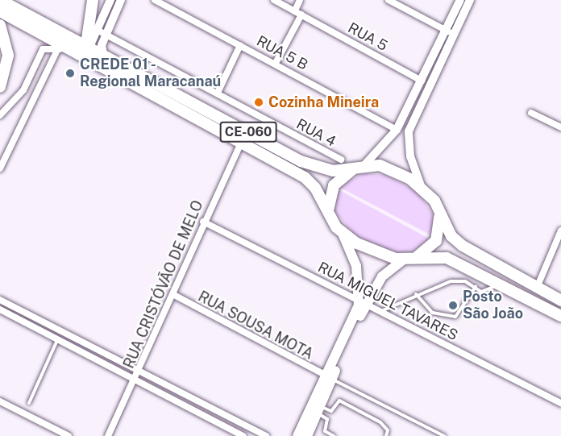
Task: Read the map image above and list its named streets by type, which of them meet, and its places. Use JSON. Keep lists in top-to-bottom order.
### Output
{
  "streets": {
    "highway": ["CE-060"],
    "street": [
      "RUA 5",
      "RUA 5 B",
      "RUA 4",
      "RUA CRISTÓVÃO DE MELO",
      "RUA MIGUEL TAVARES",
      "RUA SOUSA MOTA"
    ]
  },
  "crossings": [
    ["CE-060", "RUA CRISTÓVÃO DE MELO"],
    ["RUA CRISTÓVÃO DE MELO", "RUA MIGUEL TAVARES"],
    ["RUA CRISTÓVÃO DE MELO", "RUA SOUSA MOTA"]
  ],
  "places": ["CREDE 01 - Regional Maracanaú", "Cozinha Mineira", "Posto São João"]
}
